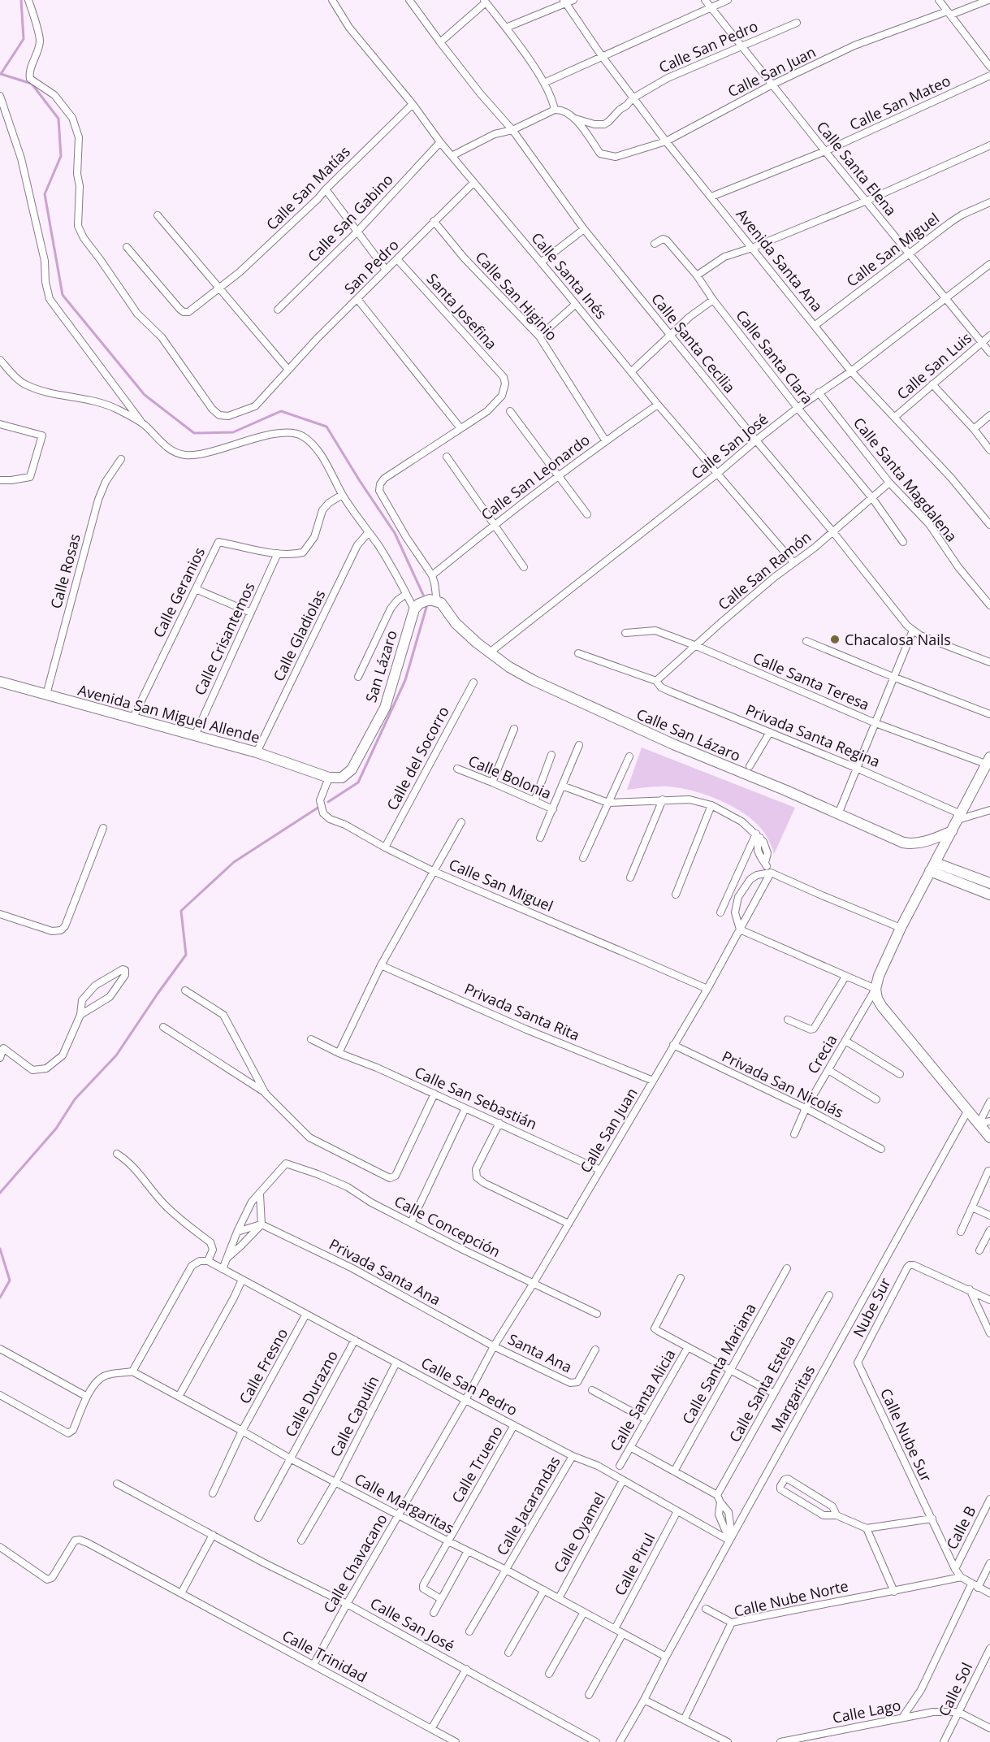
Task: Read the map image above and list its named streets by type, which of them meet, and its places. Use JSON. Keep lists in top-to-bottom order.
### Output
{
  "streets": {
    "main road": ["San Lázaro", "Avenida San Miguel Allende", "Calle San Lázaro"],
    "street": [
      "Calle San Pedro",
      "Calle San Juan",
      "Calle San Mateo",
      "Calle Santa Elena",
      "Calle San Matías",
      "Calle San Gabino",
      "Calle San Miguel",
      "Avenida Santa Ana",
      "San Pedro",
      "Calle Santa Inés",
      "Calle San Higinio",
      "Santa Josefina",
      "Calle Santa Cecilia",
      "Calle Santa Clara",
      "Calle San Luis",
      "Calle San José",
      "Calle San Leonardo",
      "Calle Santa Magdalena",
      "Calle San Ramón",
      "Calle Rosas",
      "Calle Geranios",
      "Calle Gladiolas",
      "Calle Crisantemos",
      "Calle Santa Teresa",
      "Privada Santa Regina",
      "Calle del Socorro",
      "Calle Bolonia",
      "Privada Santa Rita",
      "Crecia",
      "Privada San Nicolás",
      "Calle San Sebastián",
      "Calle Concepción",
      "Privada Santa Ana",
      "Nube Sur",
      "Santa Ana",
      "Calle Santa Mariana",
      "Calle Fresno",
      "Calle Santa Estela",
      "Calle Durazno",
      "Margaritas",
      "Calle Santa Alicia",
      "Calle Capulín",
      "Calle Nube Sur",
      "Calle Trueno",
      "Calle Margaritas",
      "Calle Jacarandas",
      "Calle B",
      "Calle Oyamel",
      "Calle Chavacano",
      "Calle Pirul",
      "Calle Nube Norte",
      "Calle Trinidad",
      "Calle Sol",
      "Calle Lago"
    ]
  },
  "crossings": [
    ["Calle San Pedro", "Calle San Juan"],
    ["Calle San Pedro", "Calle Santa Elena"],
    ["Calle San Pedro", "Avenida Santa Ana"],
    ["Calle San Pedro", "Calle Fresno"],
    ["Calle San Pedro", "Calle Durazno"],
    ["Calle San Pedro", "Margaritas"],
    ["Calle San Pedro", "Calle Capulín"],
    ["Calle San Pedro", "Calle Trueno"],
    ["Calle San Pedro", "Calle Jacarandas"],
    ["Calle San Pedro", "Calle Oyamel"],
    ["Calle San Pedro", "Calle Chavacano"],
    ["Calle San Pedro", "Calle Pirul"],
    ["Calle San Juan", "Calle Santa Elena"],
    ["Calle San Juan", "Calle San Miguel"],
    ["Calle San Juan", "Avenida Santa Ana"],
    ["Calle San Juan", "Privada Santa Rita"],
    ["Calle San Juan", "Privada San Nicolás"],
    ["Calle San Juan", "Calle San Sebastián"],
    ["Calle San Juan", "Calle Concepción"],
    ["Calle San Juan", "Privada Santa Ana"],
    ["Calle San Juan", "Santa Ana"],
    ["Calle San Juan", "Calle Chavacano"],
    ["Calle San Mateo", "Calle Santa Elena"],
    ["Calle San Mateo", "Avenida Santa Ana"],
    ["Calle Santa Elena", "Calle San Miguel"],
    ["Calle Santa Elena", "Calle San Luis"],
    ["Calle Santa Elena", "Calle San José"],
    ["Calle San Matías", "Calle Santa Inés"],
    ["Calle San Gabino", "Calle Santa Inés"],
    ["Calle San Miguel", "Avenida Santa Ana"],
    ["Calle San Miguel", "San Lázaro"],
    ["Calle San Miguel", "Avenida San Miguel Allende"],
    ["Calle San Miguel", "Calle del Socorro"],
    ["Avenida Santa Ana", "Calle San Luis"],
    ["Avenida Santa Ana", "Calle San José"],
    ["San Pedro", "Calle Santa Inés"],
    ["San Pedro", "Calle San Higinio"],
    ["San Pedro", "Santa Josefina"],
    ["Calle Santa Inés", "Calle San José"],
    ["Calle Santa Inés", "Calle San Leonardo"],
    ["Calle Santa Inés", "Calle San Ramón"],
    ["Calle San Higinio", "Calle San Leonardo"],
    ["Calle Santa Cecilia", "Calle San José"],
    ["Calle Santa Cecilia", "Calle San Ramón"],
    ["Calle Santa Clara", "Calle San José"],
    ["Calle Santa Clara", "Calle San Ramón"],
    ["Calle San José", "Calle Santa Magdalena"],
    ["Calle San José", "Calle San Lázaro"],
    ["Calle San José", "Calle Chavacano"],
    ["Calle Santa Magdalena", "Calle San Ramón"],
    ["Calle San Ramón", "Calle Santa Teresa"],
    ["Calle San Ramón", "Privada Santa Regina"],
    ["Calle Rosas", "Avenida San Miguel Allende"],
    ["Calle Geranios", "Calle Crisantemos"],
    ["Calle Geranios", "Avenida San Miguel Allende"],
    ["Calle Gladiolas", "Avenida San Miguel Allende"],
    ["Calle Crisantemos", "Avenida San Miguel Allende"],
    ["San Lázaro", "Avenida San Miguel Allende"],
    ["Crecia", "Privada San Nicolás"],
    ["Privada Santa Ana", "Santa Ana"],
    ["Nube Sur", "Calle Nube Sur"],
    ["Calle Fresno", "Calle Margaritas"],
    ["Calle Durazno", "Calle Margaritas"],
    ["Margaritas", "Calle Margaritas"],
    ["Calle Capulín", "Calle Margaritas"],
    ["Calle Nube Sur", "Calle B"],
    ["Calle Nube Sur", "Calle Nube Norte"],
    ["Calle Trueno", "Calle Margaritas"],
    ["Calle Margaritas", "Calle Jacarandas"],
    ["Calle Margaritas", "Calle Oyamel"],
    ["Calle Margaritas", "Calle Chavacano"],
    ["Calle Margaritas", "Calle Pirul"],
    ["Calle Chavacano", "Calle Trinidad"],
    ["Calle Sol", "Calle Lago"]
  ],
  "places": ["Chacalosa Nails"]
}
